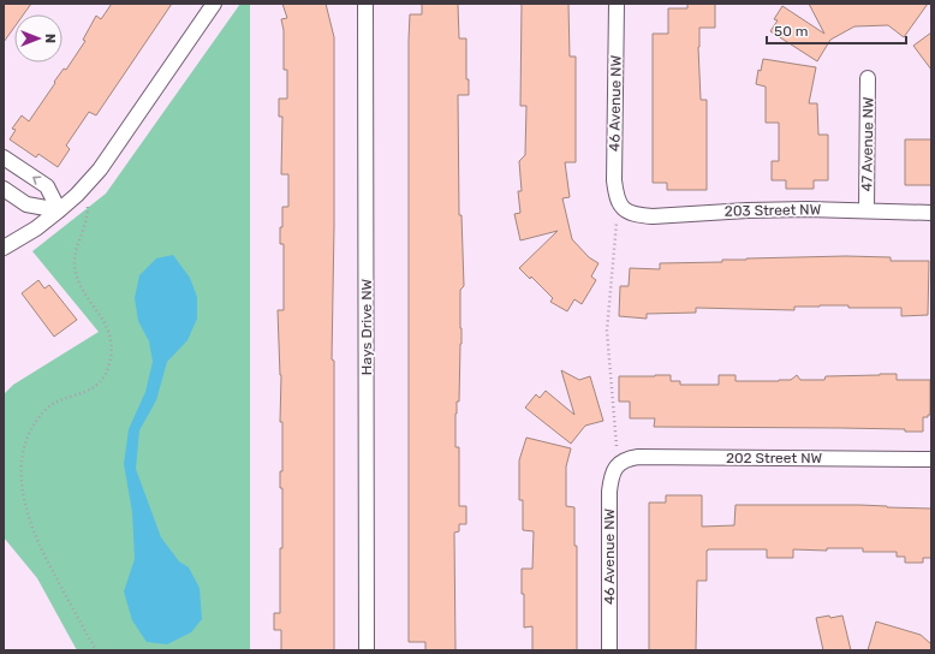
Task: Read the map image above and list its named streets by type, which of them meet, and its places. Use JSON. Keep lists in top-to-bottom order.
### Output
{
  "streets": {
    "street": [
      "46 Avenue NW",
      "47 Avenue NW",
      "203 Street NW",
      "Hays Drive NW",
      "202 Street NW"
    ]
  },
  "crossings": [
    ["46 Avenue NW", "203 Street NW"],
    ["46 Avenue NW", "202 Street NW"],
    ["47 Avenue NW", "203 Street NW"]
  ],
  "scale_bar": "50 m",
  "north": "right"
}
